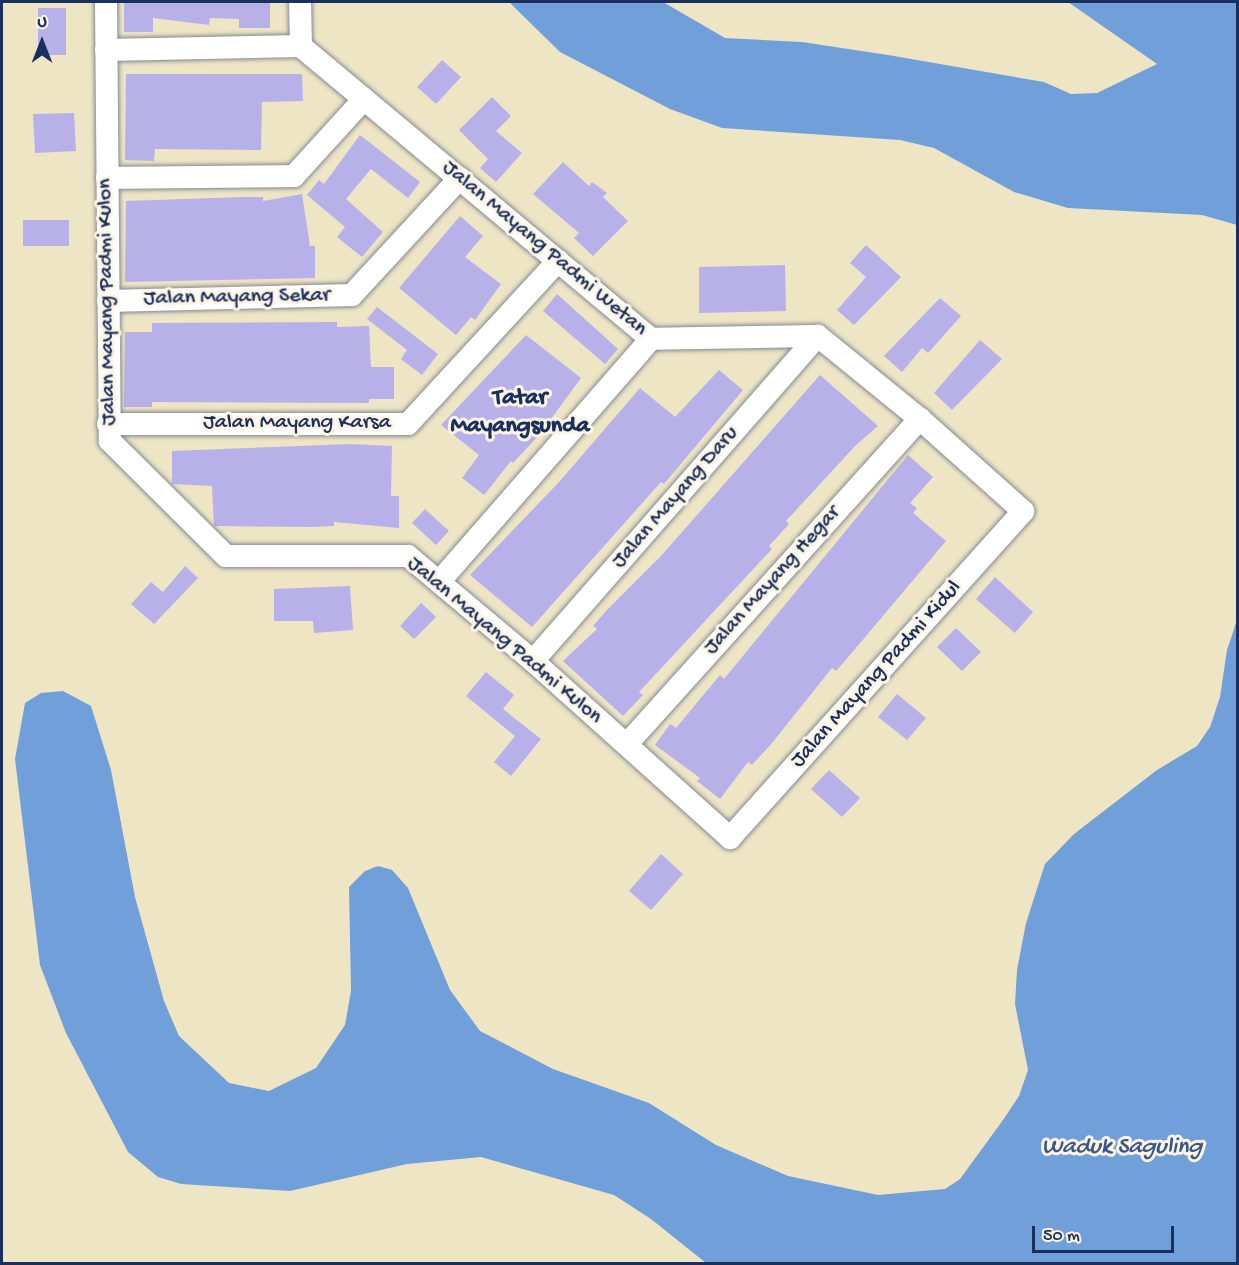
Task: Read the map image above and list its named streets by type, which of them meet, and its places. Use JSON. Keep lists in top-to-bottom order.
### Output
{
  "streets": {
    "street": [
      "Jalan Mayang Padmi Wetan",
      "Jalan Mayang Sekar",
      "Jalan Mayang Padmi Kulon",
      "Jalan Mayang Karsa",
      "Jalan Mayang Daru",
      "Jalan Mayang Hegar",
      "Jalan Mayang Padmi Kidul"
    ]
  },
  "crossings": [
    ["Jalan Mayang Padmi Wetan", "Jalan Mayang Sekar"],
    ["Jalan Mayang Padmi Wetan", "Jalan Mayang Karsa"],
    ["Jalan Mayang Padmi Wetan", "Jalan Mayang Daru"],
    ["Jalan Mayang Sekar", "Jalan Mayang Padmi Kulon"],
    ["Jalan Mayang Padmi Kulon", "Jalan Mayang Karsa"],
    ["Jalan Mayang Padmi Kulon", "Jalan Mayang Daru"],
    ["Jalan Mayang Padmi Kulon", "Jalan Mayang Hegar"],
    ["Jalan Mayang Padmi Kulon", "Jalan Mayang Padmi Kidul"],
    ["Jalan Mayang Hegar", "Jalan Mayang Padmi Kidul"]
  ],
  "districts": ["Tatar Mayangsunda"],
  "water": ["Waduk Saguling"],
  "scale_bar": "50 m",
  "north": "top"
}
